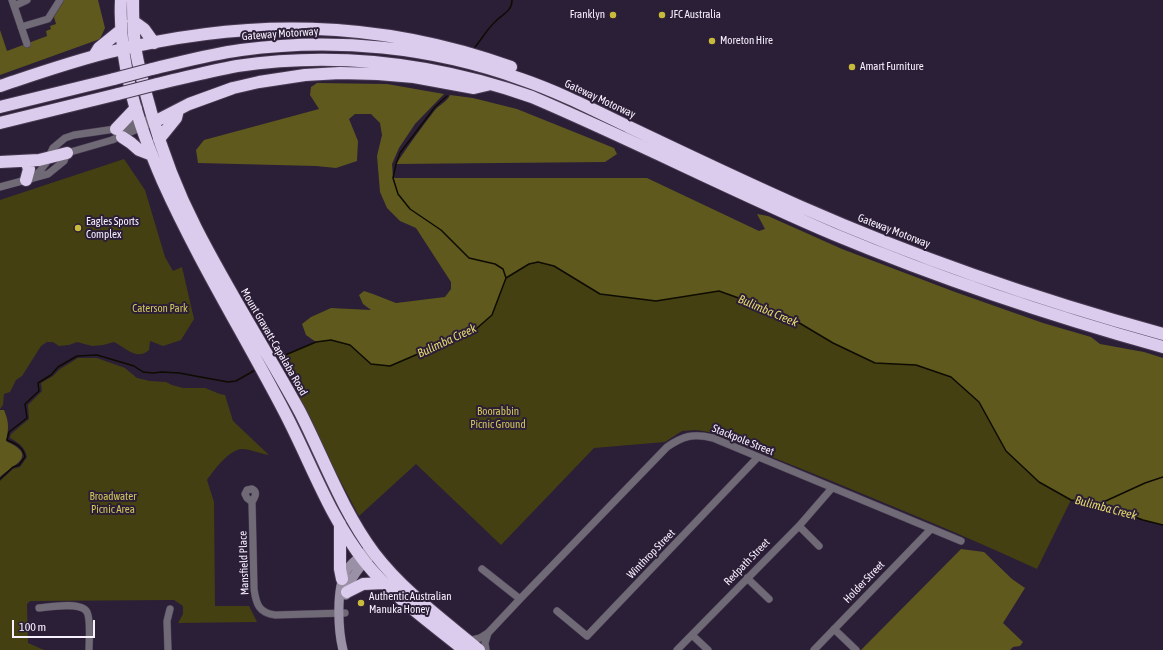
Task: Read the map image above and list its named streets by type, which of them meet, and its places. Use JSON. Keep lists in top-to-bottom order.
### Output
{
  "streets": {
    "highway": ["Gateway Motorway", "Mount Gravatt-Capalaba Road"],
    "street": [
      "Stackpole Street",
      "Winthrop Street",
      "Redpath Street",
      "Mansfield Place",
      "Holder Street"
    ]
  },
  "crossings": [
    ["Mount Gravatt-Capalaba Road", "Stackpole Street"],
    ["Stackpole Street", "Winthrop Street"],
    ["Stackpole Street", "Redpath Street"],
    ["Stackpole Street", "Holder Street"]
  ],
  "water": ["Bulimba Creek"],
  "parks": ["Caterson Park", "Boorabbin Picnic Ground", "Broadwater Picnic Area"],
  "places": [
    "Franklyn",
    "JFC Australia",
    "Moreton Hire",
    "Amart Furniture",
    "Eagles Sports Complex",
    "Authentic Australian Manuka Honey"
  ],
  "scale_bar": "100 m"
}
